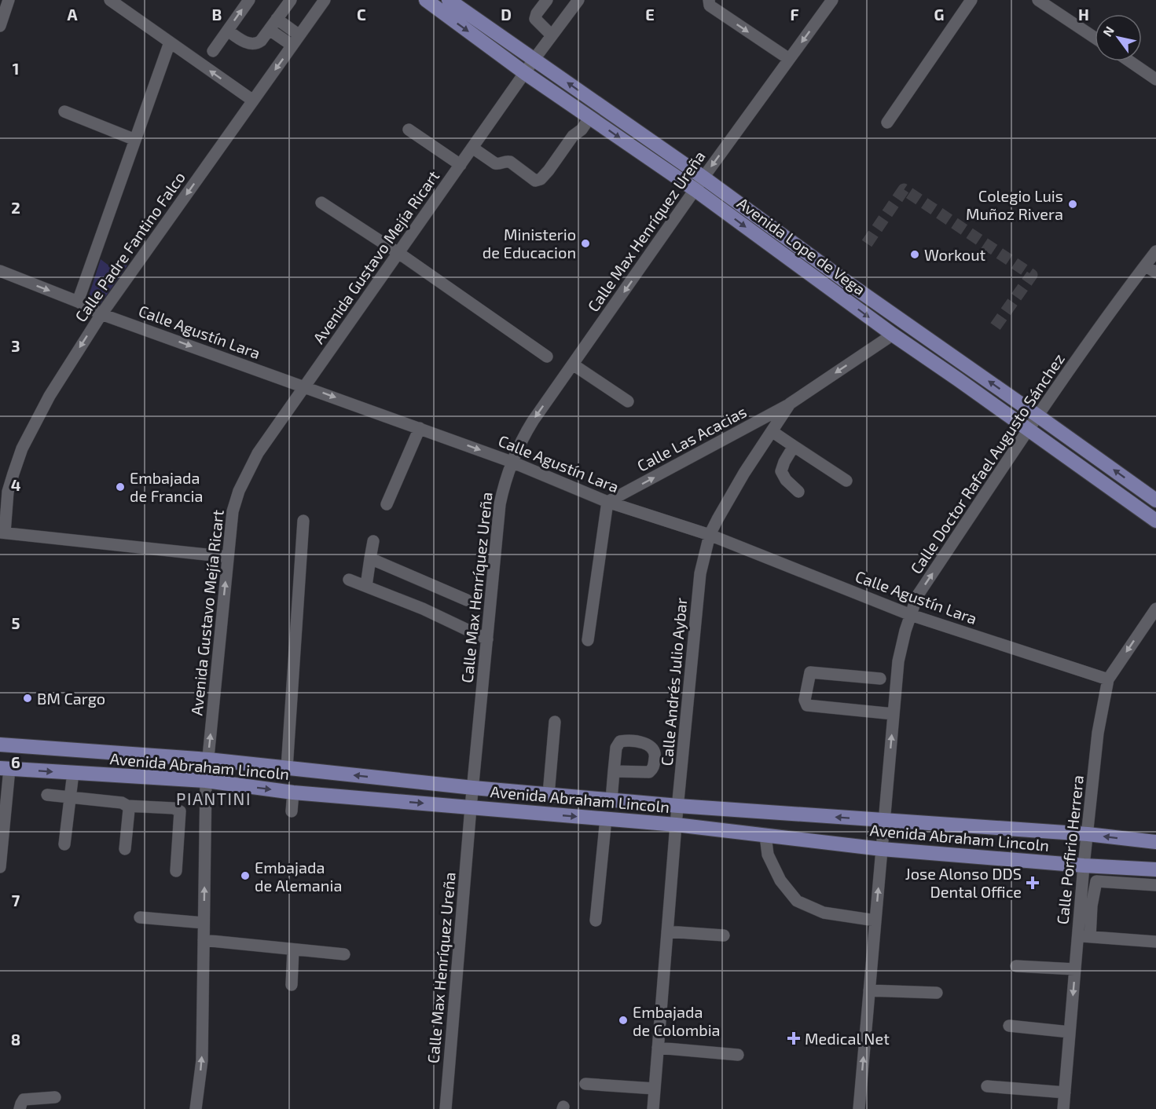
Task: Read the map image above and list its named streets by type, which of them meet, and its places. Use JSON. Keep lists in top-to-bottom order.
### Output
{
  "streets": {
    "main road": ["Avenida Lope de Vega", "Avenida Abraham Lincoln"],
    "street": [
      "Calle Max Henríquez Ureña",
      "Calle Padre Fantino Falco",
      "Avenida Gustavo Mejía Ricart",
      "Calle Agustín Lara",
      "Calle Las Acacias",
      "Calle Doctor Rafael Augusto Sánchez",
      "Calle Andrés Julio Aybar",
      "Calle Porfirio Herrera"
    ]
  },
  "crossings": [
    ["Calle Max Henríquez Ureña", "Avenida Lope de Vega"],
    ["Calle Max Henríquez Ureña", "Calle Agustín Lara"],
    ["Calle Max Henríquez Ureña", "Avenida Abraham Lincoln"],
    ["Avenida Lope de Vega", "Avenida Gustavo Mejía Ricart"],
    ["Avenida Lope de Vega", "Calle Doctor Rafael Augusto Sánchez"],
    ["Avenida Lope de Vega", "Calle Andrés Julio Aybar"],
    ["Calle Padre Fantino Falco", "Calle Agustín Lara"],
    ["Avenida Gustavo Mejía Ricart", "Calle Agustín Lara"],
    ["Avenida Gustavo Mejía Ricart", "Avenida Abraham Lincoln"],
    ["Calle Agustín Lara", "Calle Las Acacias"],
    ["Calle Agustín Lara", "Calle Doctor Rafael Augusto Sánchez"],
    ["Calle Agustín Lara", "Calle Andrés Julio Aybar"],
    ["Calle Agustín Lara", "Calle Porfirio Herrera"],
    ["Calle Las Acacias", "Calle Andrés Julio Aybar"],
    ["Calle Doctor Rafael Augusto Sánchez", "Avenida Abraham Lincoln"],
    ["Calle Andrés Julio Aybar", "Avenida Abraham Lincoln"],
    ["Avenida Abraham Lincoln", "Calle Porfirio Herrera"]
  ],
  "one_way": [
    "Calle Max Henríquez Ureña",
    "Calle Agustín Lara",
    "Calle Las Acacias",
    "Calle Doctor Rafael Augusto Sánchez"
  ],
  "districts": ["PIANTINI"],
  "places": {
    "other": [
      "Colegio Luis Muñoz Rivera",
      "Ministerio de Educacion",
      "Workout",
      "Embajada de Francia",
      "BM Cargo",
      "Embajada de Alemania",
      "Embajada de Colombia"
    ],
    "health": ["Jose Alonso DDS Dental Office", "Medical Net"]
  },
  "north": "top left",
  "grid": {
    "columns": [
      "A",
      "B",
      "C",
      "D",
      "E",
      "F",
      "G",
      "H"
    ],
    "rows": [
      "1",
      "2",
      "3",
      "4",
      "5",
      "6",
      "7",
      "8"
    ]
  }
}
